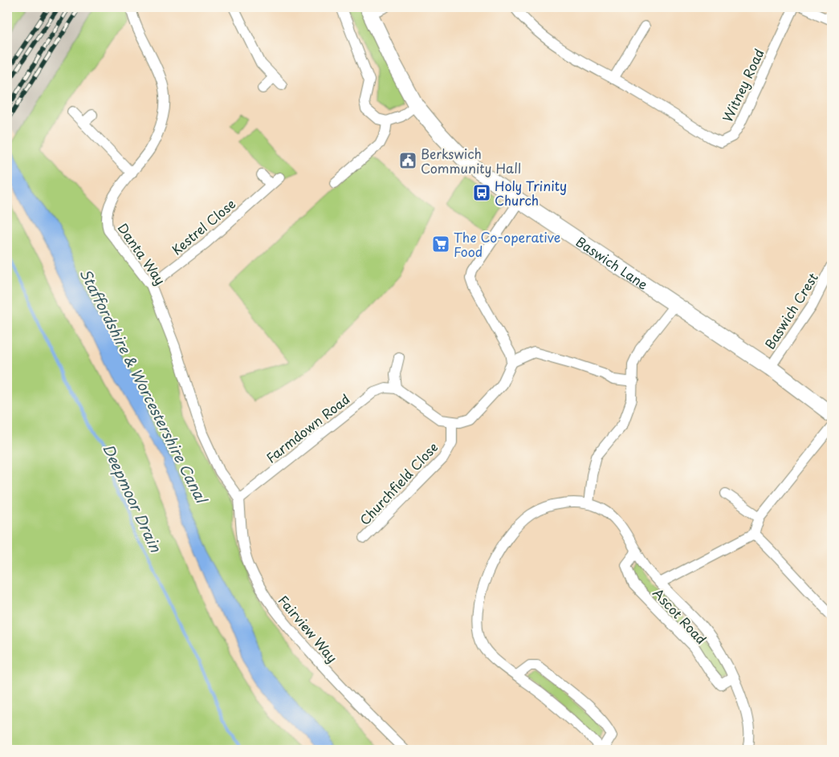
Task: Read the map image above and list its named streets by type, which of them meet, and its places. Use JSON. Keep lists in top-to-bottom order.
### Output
{
  "streets": {
    "street": [
      "Witney Road",
      "Kestrel Close",
      "Danta Way",
      "Baswich Lane",
      "Baswich Crest",
      "Farmdown Road",
      "Churchfield Close",
      "Ascot Road",
      "Fairview Way"
    ]
  },
  "crossings": [
    ["Kestrel Close", "Danta Way"],
    ["Danta Way", "Farmdown Road"],
    ["Danta Way", "Fairview Way"],
    ["Baswich Lane", "Baswich Crest"],
    ["Farmdown Road", "Fairview Way"]
  ],
  "water": ["Staffordshire & Worcestershire Canal", "Deepmoor Drain"],
  "places": {
    "public building": ["Berkswich Community Hall"],
    "bus stop": ["Holy Trinity Church"],
    "supermarket": ["The Co-operative Food"]
  }
}
